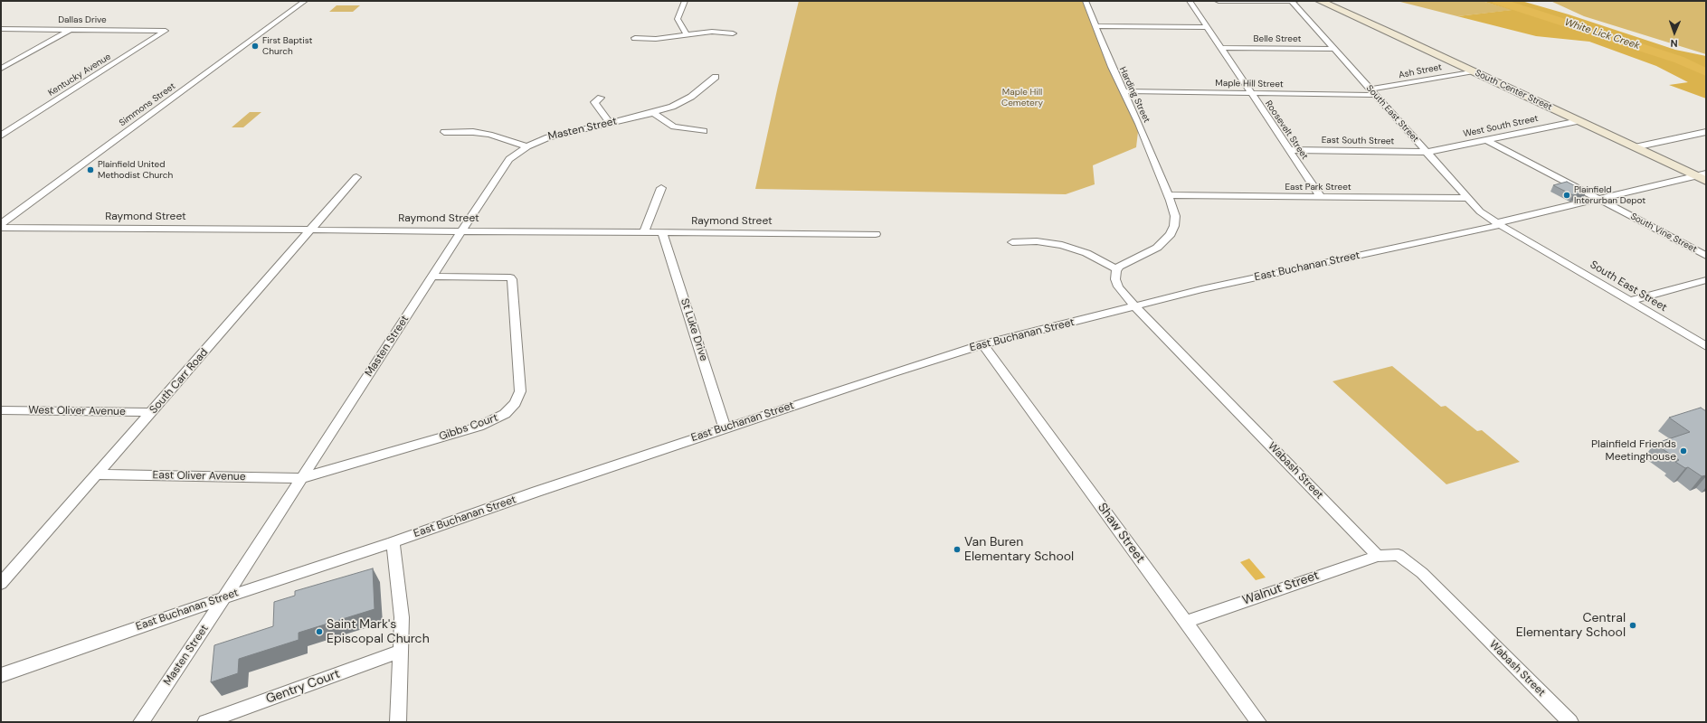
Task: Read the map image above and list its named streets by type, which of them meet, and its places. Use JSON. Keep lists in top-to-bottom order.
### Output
{
  "streets": {
    "main road": ["South Center Street"],
    "street": [
      "Dallas Drive",
      "Belle Street",
      "Ash Street",
      "Kentucky Avenue",
      "Maple Hill Street",
      "Harding Street",
      "Simmons Street",
      "South East Street",
      "West South Street",
      "Masten Street",
      "Roosevelt Street",
      "East South Street",
      "East Park Street",
      "Raymond Street",
      "South Vine Street",
      "East Buchanan Street",
      "St Luke Drive",
      "South Carr Road",
      "West Oliver Avenue",
      "Gibbs Court",
      "Wabash Street",
      "East Oliver Avenue",
      "Shaw Street",
      "Walnut Street",
      "Gentry Court"
    ]
  },
  "crossings": [
    ["Dallas Drive", "Kentucky Avenue"],
    ["Belle Street", "South East Street"],
    ["Belle Street", "Roosevelt Street"],
    ["Ash Street", "Maple Hill Street"],
    ["Ash Street", "South Center Street"],
    ["Ash Street", "South East Street"],
    ["Maple Hill Street", "Harding Street"],
    ["Maple Hill Street", "South East Street"],
    ["Maple Hill Street", "Roosevelt Street"],
    ["South Center Street", "West South Street"],
    ["South Center Street", "East Buchanan Street"],
    ["Harding Street", "East Park Street"],
    ["South East Street", "West South Street"],
    ["South East Street", "East South Street"],
    ["South East Street", "East Park Street"],
    ["South East Street", "East Buchanan Street"],
    ["West South Street", "East South Street"],
    ["West South Street", "South Vine Street"],
    ["Masten Street", "Raymond Street"],
    ["Masten Street", "East Buchanan Street"],
    ["Masten Street", "Gibbs Court"],
    ["Masten Street", "East Oliver Avenue"],
    ["Roosevelt Street", "East South Street"],
    ["Roosevelt Street", "East Park Street"],
    ["Raymond Street", "St Luke Drive"],
    ["Raymond Street", "South Carr Road"],
    ["South Vine Street", "East Buchanan Street"],
    ["East Buchanan Street", "St Luke Drive"],
    ["East Buchanan Street", "Wabash Street"],
    ["East Buchanan Street", "Shaw Street"],
    ["South Carr Road", "West Oliver Avenue"],
    ["South Carr Road", "East Oliver Avenue"],
    ["Gibbs Court", "East Oliver Avenue"],
    ["Wabash Street", "Walnut Street"],
    ["Shaw Street", "Walnut Street"]
  ],
  "water": ["White Lick Creek"],
  "parks": ["Maple Hill Cemetery"],
  "places": [
    "First Baptist Church",
    "Plainfield United Methodist Church",
    "Plainfield Interurban Depot",
    "Plainfield Friends Meetinghouse",
    "Van Buren Elementary School",
    "Central Elementary School",
    "Saint Mark's Episcopal Church"
  ],
  "north": "bottom"
}
